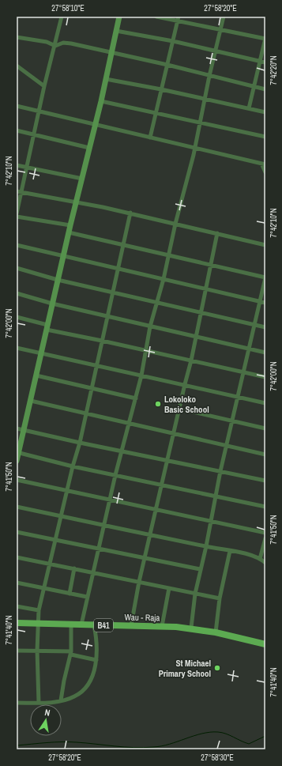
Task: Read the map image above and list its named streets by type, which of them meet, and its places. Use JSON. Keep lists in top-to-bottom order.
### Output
{
  "streets": {
    "main road": ["Wau - Raja", "B41"]
  },
  "places": ["Lokoloko Basic School", "St Michael Primary School"],
  "north": "top",
  "coordinates": [
    "27°58'10\"E",
    "27°58'20\"E",
    "7°42'20\"N",
    "7°42'10\"N",
    "7°42'00\"N",
    "7°41'50\"N",
    "7°41'40\"N",
    "27°58'30\"E"
  ]
}
